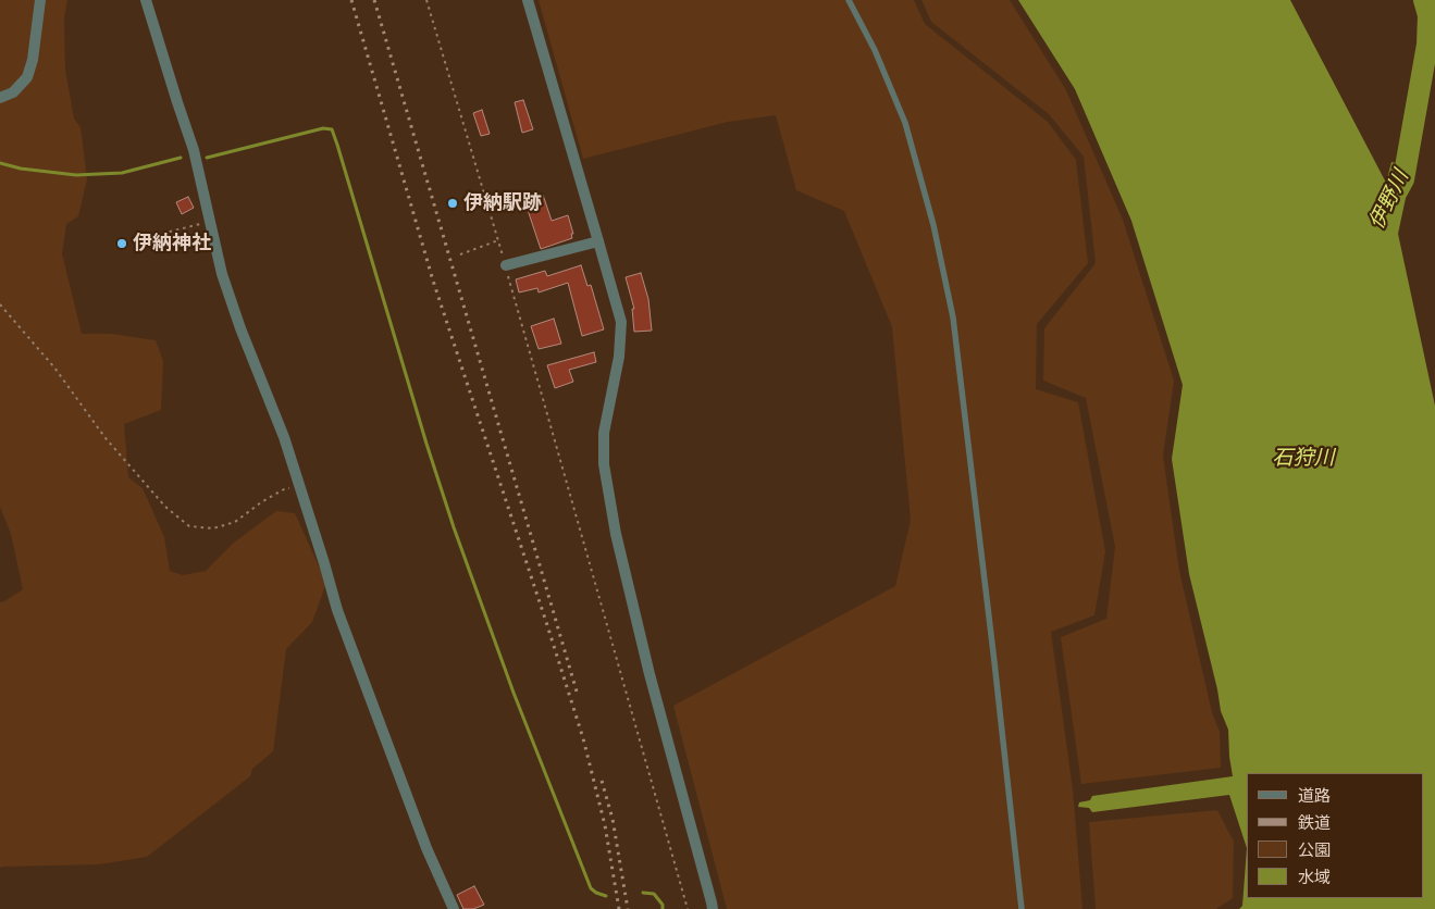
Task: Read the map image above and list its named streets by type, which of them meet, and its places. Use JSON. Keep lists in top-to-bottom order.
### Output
{
  "water": ["伊野川", "石狩川"],
  "places": ["伊納駅跡", "伊納神社"],
  "legend": [
    "道路",
    "鉄道",
    "公園",
    "水域"
  ]
}
